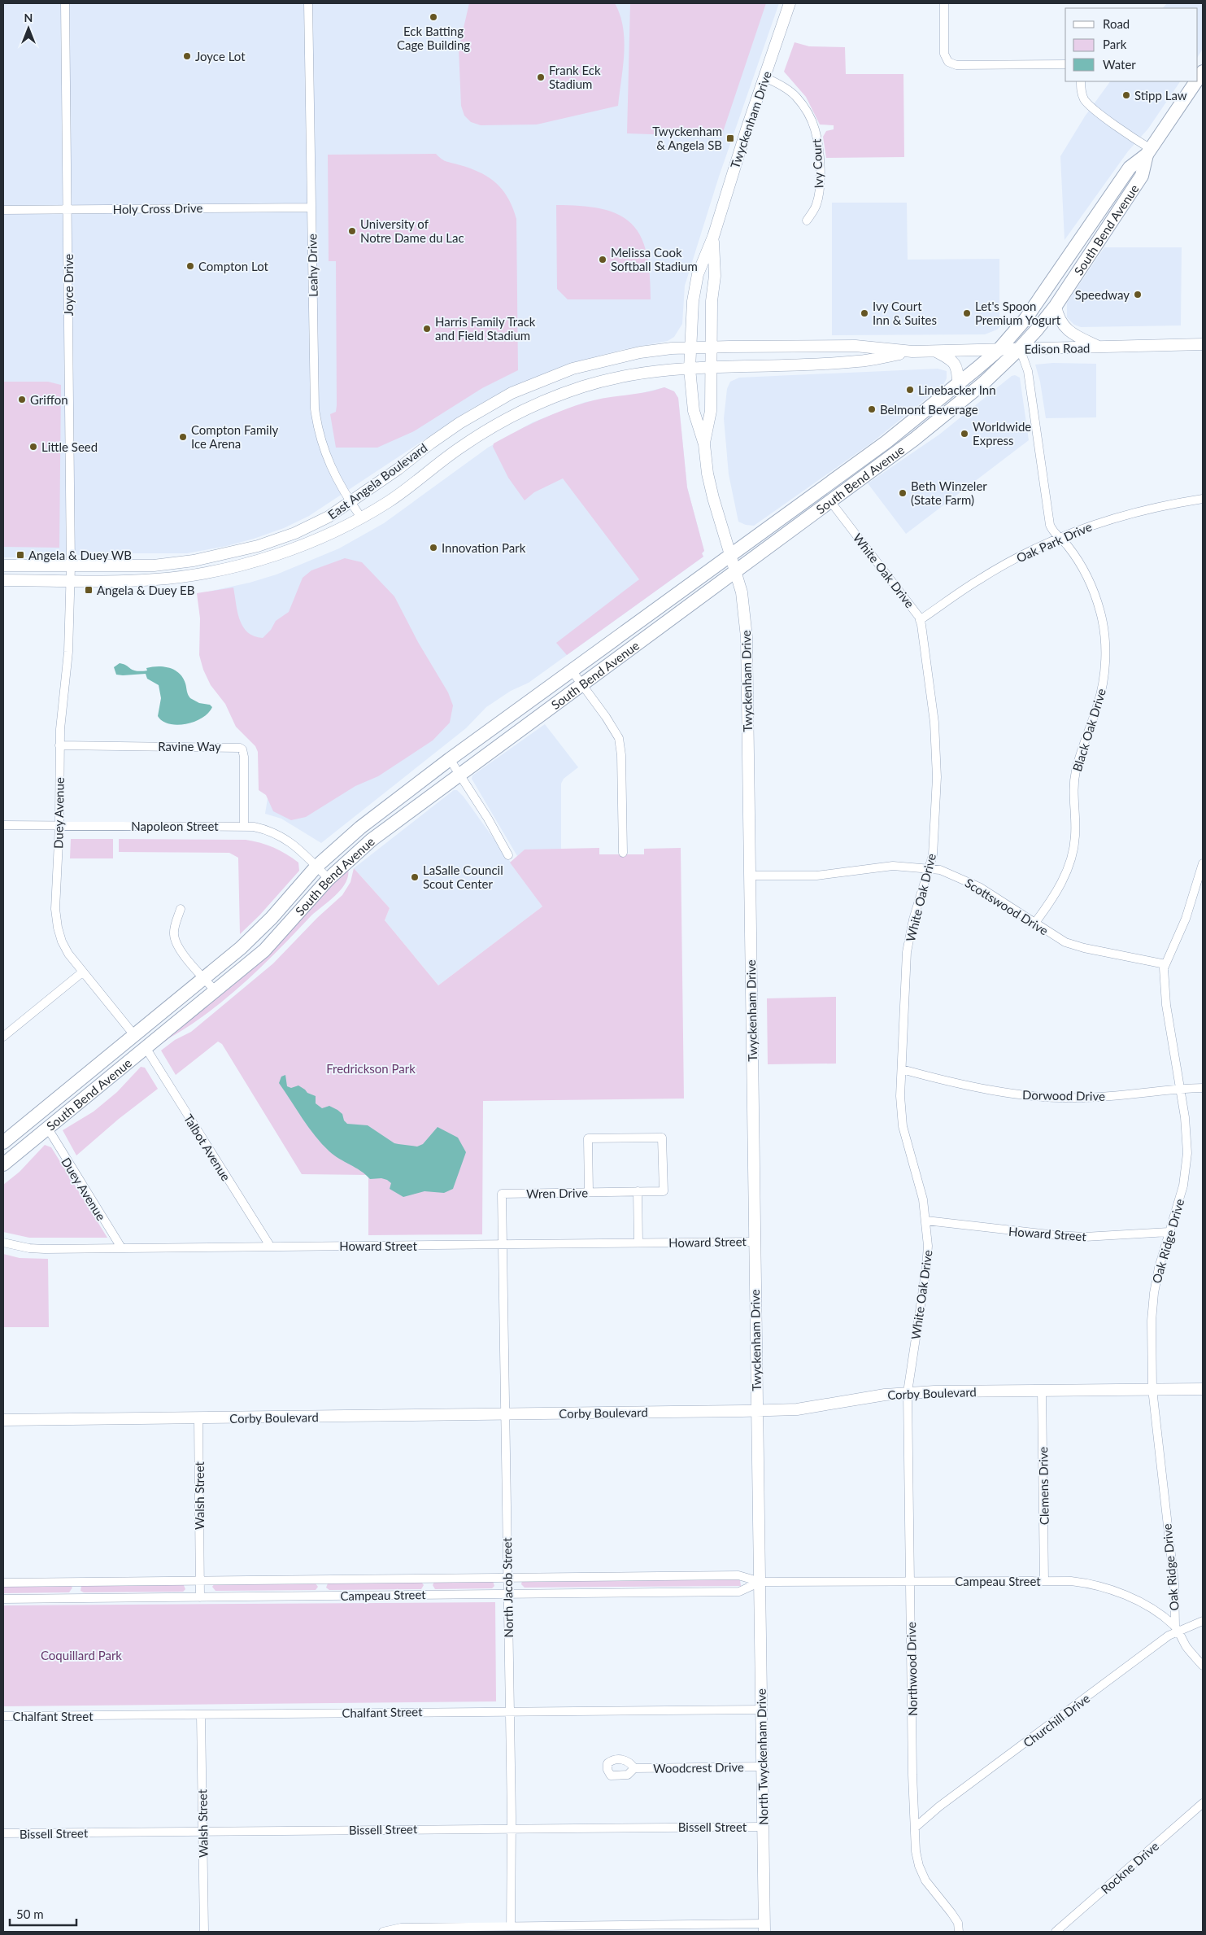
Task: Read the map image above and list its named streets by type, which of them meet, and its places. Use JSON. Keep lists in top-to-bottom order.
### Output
{
  "streets": {
    "main road": ["South Bend Avenue"],
    "street": [
      "Twyckenham Drive",
      "Ivy Court",
      "Holy Cross Drive",
      "Leahy Drive",
      "Joyce Drive",
      "Edison Road",
      "East Angela Boulevard",
      "Oak Park Drive",
      "White Oak Drive",
      "Black Oak Drive",
      "Ravine Way",
      "Duey Avenue",
      "Napoleon Street",
      "Scottswood Drive",
      "Dorwood Drive",
      "Talbot Avenue",
      "Wren Drive",
      "Howard Street",
      "Oak Ridge Drive",
      "Corby Boulevard",
      "Clemens Drive",
      "Walsh Street",
      "Campeau Street",
      "North Jacob Street",
      "Northwood Drive",
      "Chalfant Street",
      "Churchill Drive",
      "North Twyckenham Drive",
      "Woodcrest Drive",
      "Bissell Street",
      "Rockne Drive"
    ]
  },
  "crossings": [
    ["Twyckenham Drive", "Ivy Court"],
    ["Twyckenham Drive", "South Bend Avenue"],
    ["Twyckenham Drive", "Edison Road"],
    ["Twyckenham Drive", "East Angela Boulevard"],
    ["Twyckenham Drive", "Scottswood Drive"],
    ["Twyckenham Drive", "Howard Street"],
    ["Twyckenham Drive", "Corby Boulevard"],
    ["Twyckenham Drive", "Campeau Street"],
    ["Twyckenham Drive", "North Twyckenham Drive"],
    ["Holy Cross Drive", "Leahy Drive"],
    ["Holy Cross Drive", "Joyce Drive"],
    ["South Bend Avenue", "Edison Road"],
    ["South Bend Avenue", "White Oak Drive"],
    ["South Bend Avenue", "Black Oak Drive"],
    ["South Bend Avenue", "Duey Avenue"],
    ["South Bend Avenue", "Napoleon Street"],
    ["South Bend Avenue", "Talbot Avenue"],
    ["Leahy Drive", "East Angela Boulevard"],
    ["Joyce Drive", "East Angela Boulevard"],
    ["Joyce Drive", "Duey Avenue"],
    ["Edison Road", "East Angela Boulevard"],
    ["Edison Road", "Black Oak Drive"],
    ["East Angela Boulevard", "Duey Avenue"],
    ["Oak Park Drive", "White Oak Drive"],
    ["Oak Park Drive", "Black Oak Drive"],
    ["White Oak Drive", "Scottswood Drive"],
    ["White Oak Drive", "Dorwood Drive"],
    ["White Oak Drive", "Howard Street"],
    ["White Oak Drive", "Corby Boulevard"],
    ["White Oak Drive", "Northwood Drive"],
    ["Black Oak Drive", "Scottswood Drive"],
    ["Ravine Way", "Duey Avenue"],
    ["Ravine Way", "Napoleon Street"],
    ["Duey Avenue", "Napoleon Street"],
    ["Duey Avenue", "Howard Street"],
    ["Scottswood Drive", "Oak Ridge Drive"],
    ["Dorwood Drive", "Oak Ridge Drive"],
    ["Talbot Avenue", "Howard Street"],
    ["Wren Drive", "Howard Street"],
    ["Wren Drive", "North Jacob Street"],
    ["Howard Street", "Oak Ridge Drive"],
    ["Howard Street", "North Jacob Street"],
    ["Oak Ridge Drive", "Corby Boulevard"],
    ["Oak Ridge Drive", "Campeau Street"],
    ["Oak Ridge Drive", "Churchill Drive"],
    ["Corby Boulevard", "Clemens Drive"],
    ["Corby Boulevard", "Walsh Street"],
    ["Corby Boulevard", "North Jacob Street"],
    ["Corby Boulevard", "Northwood Drive"],
    ["Clemens Drive", "Campeau Street"],
    ["Walsh Street", "Campeau Street"],
    ["Walsh Street", "Chalfant Street"],
    ["Walsh Street", "Bissell Street"],
    ["Campeau Street", "North Jacob Street"],
    ["Campeau Street", "Northwood Drive"],
    ["Campeau Street", "Churchill Drive"],
    ["Campeau Street", "North Twyckenham Drive"],
    ["North Jacob Street", "Chalfant Street"],
    ["North Jacob Street", "Bissell Street"],
    ["Northwood Drive", "Churchill Drive"],
    ["Chalfant Street", "North Twyckenham Drive"],
    ["North Twyckenham Drive", "Woodcrest Drive"],
    ["North Twyckenham Drive", "Bissell Street"]
  ],
  "parks": ["Fredrickson Park", "Coquillard Park"],
  "places": {
    "other": [
      "Eck Batting Cage Building",
      "Joyce Lot",
      "Frank Eck Stadium",
      "Stipp Law",
      "University of Notre Dame du Lac",
      "Melissa Cook Softball Stadium",
      "Compton Lot",
      "Speedway",
      "Ivy Court Inn & Suites",
      "Let's Spoon Premium Yogurt",
      "Harris Family Track and Field Stadium",
      "Linebacker Inn",
      "Griffon",
      "Belmont Beverage",
      "Worldwide Express",
      "Compton Family Ice Arena",
      "Little Seed",
      "Beth Winzeler (State Farm)",
      "Innovation Park",
      "LaSalle Council Scout Center"
    ],
    "transit": ["Twyckenham & Angela SB", "Angela & Duey WB", "Angela & Duey EB"]
  },
  "legend": ["Road", "Park", "Water"],
  "scale_bar": "50 m",
  "north": "top"
}
